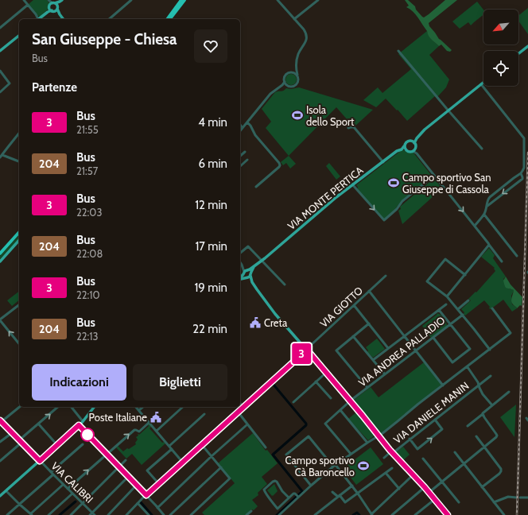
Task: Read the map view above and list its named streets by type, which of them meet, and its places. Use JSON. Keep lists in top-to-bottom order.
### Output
{
  "streets": {
    "main road": ["VIA MONTE PERTICA"],
    "street": [
      "VIA GIOTTO",
      "VIA ANDREA PALLADIO",
      "VIA DANIELE MANIN",
      "VIA CALIBRI"
    ]
  },
  "places": {
    "sports": ["Isola dello Sport", "Campo sportivo San Giuseppe di Cassola", "Campo sportivo Cà Baroncello"],
    "public building": ["Creta", "Poste Italiane"]
  },
  "lines": ["bus line 3"],
  "north": "bottom left",
  "page": {
    "on_map": "3",
    "heading": [
      ["San Giuseppe - Chiesa", "Bus"],
      "Partenze"
    ],
    "list": [
      {
        "mark": "3",
        "name": "Bus",
        "note": "21:55",
        "value": "4 min"
      },
      {
        "mark": "204",
        "name": "Bus",
        "note": "21:57",
        "value": "6 min"
      },
      {
        "mark": "3",
        "name": "Bus",
        "note": "22:03",
        "value": "12 min"
      },
      {
        "mark": "204",
        "name": "Bus",
        "note": "22:08",
        "value": "17 min"
      },
      {
        "mark": "3",
        "name": "Bus",
        "note": "22:10",
        "value": "19 min"
      },
      {
        "mark": "204",
        "name": "Bus",
        "note": "22:13",
        "value": "22 min"
      }
    ],
    "buttons": ["Indicazioni", "Biglietti"]
  }
}
